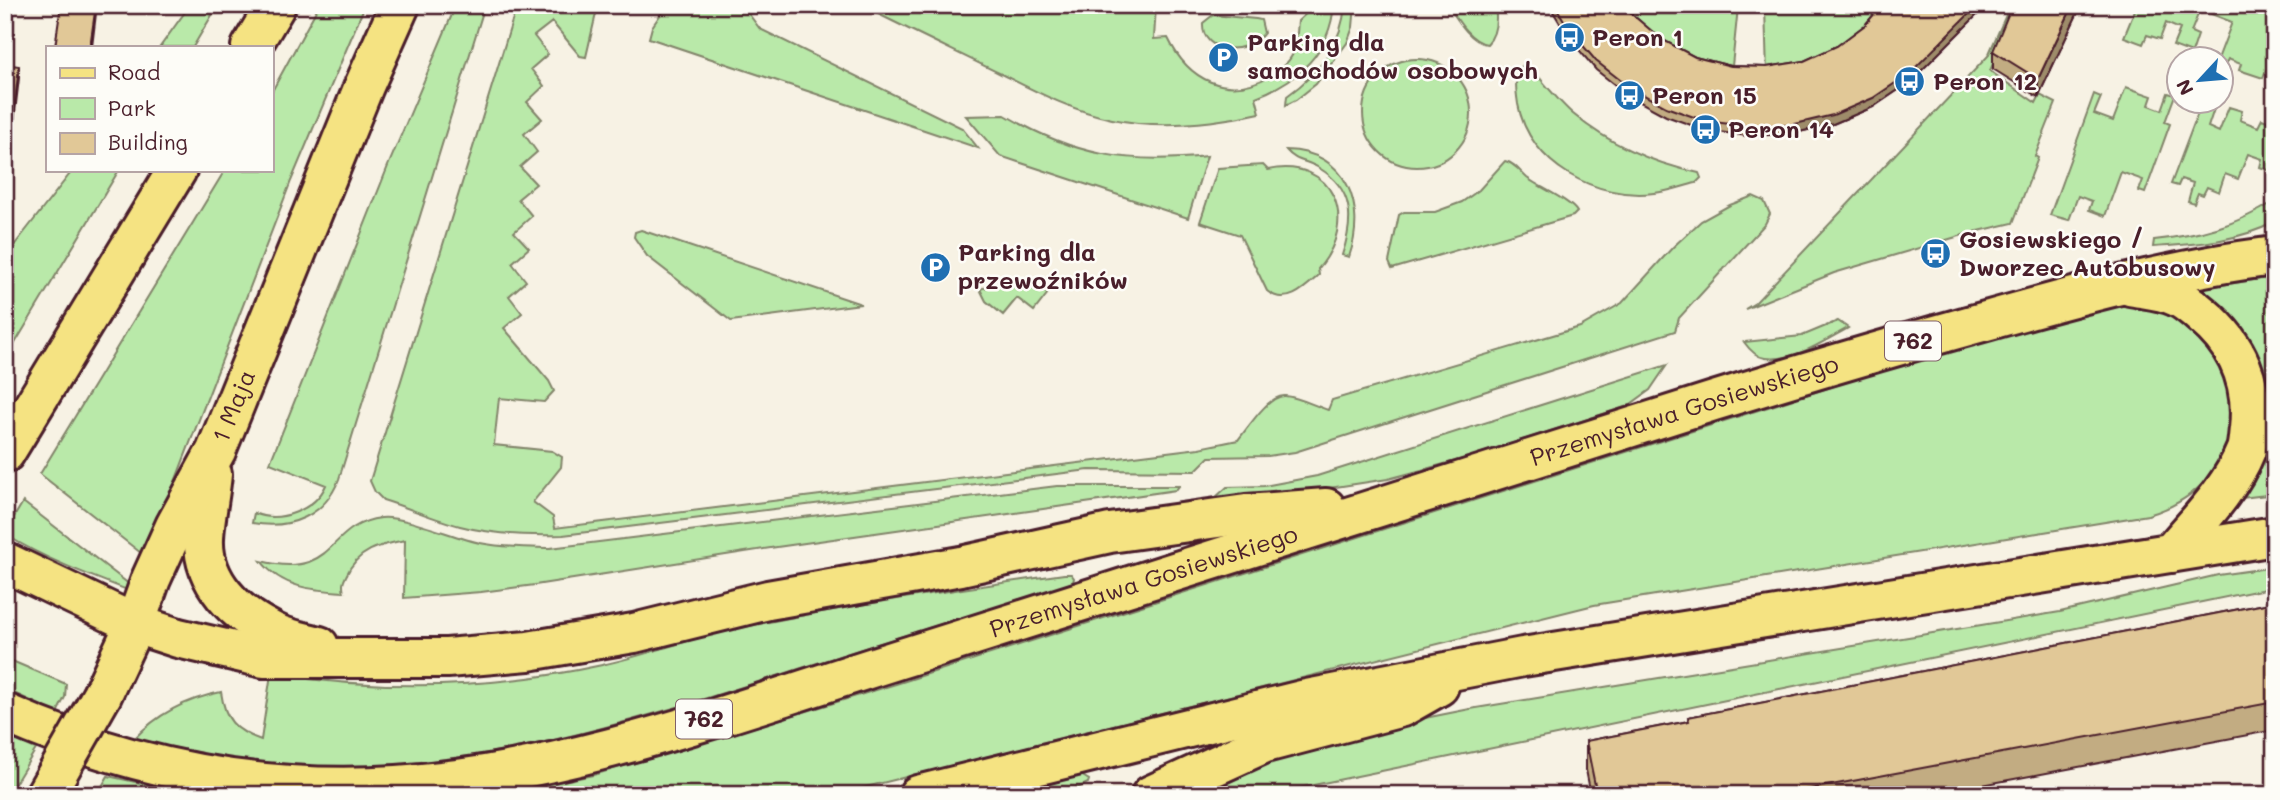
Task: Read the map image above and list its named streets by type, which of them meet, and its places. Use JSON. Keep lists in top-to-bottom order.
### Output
{
  "streets": {
    "main road": ["762", "1 Maja", "Przemysława Gosiewskiego"]
  },
  "places": {
    "bus stop": [
      "Peron 1",
      "Peron 12",
      "Peron 15",
      "Peron 14",
      "Gosiewskiego / Dworzec Autobusowy"
    ],
    "parking": ["Parking dla samochodów osobowych", "Parking dla przewoźników"]
  },
  "legend": ["Road", "Park", "Building"],
  "north": "bottom left"
}
